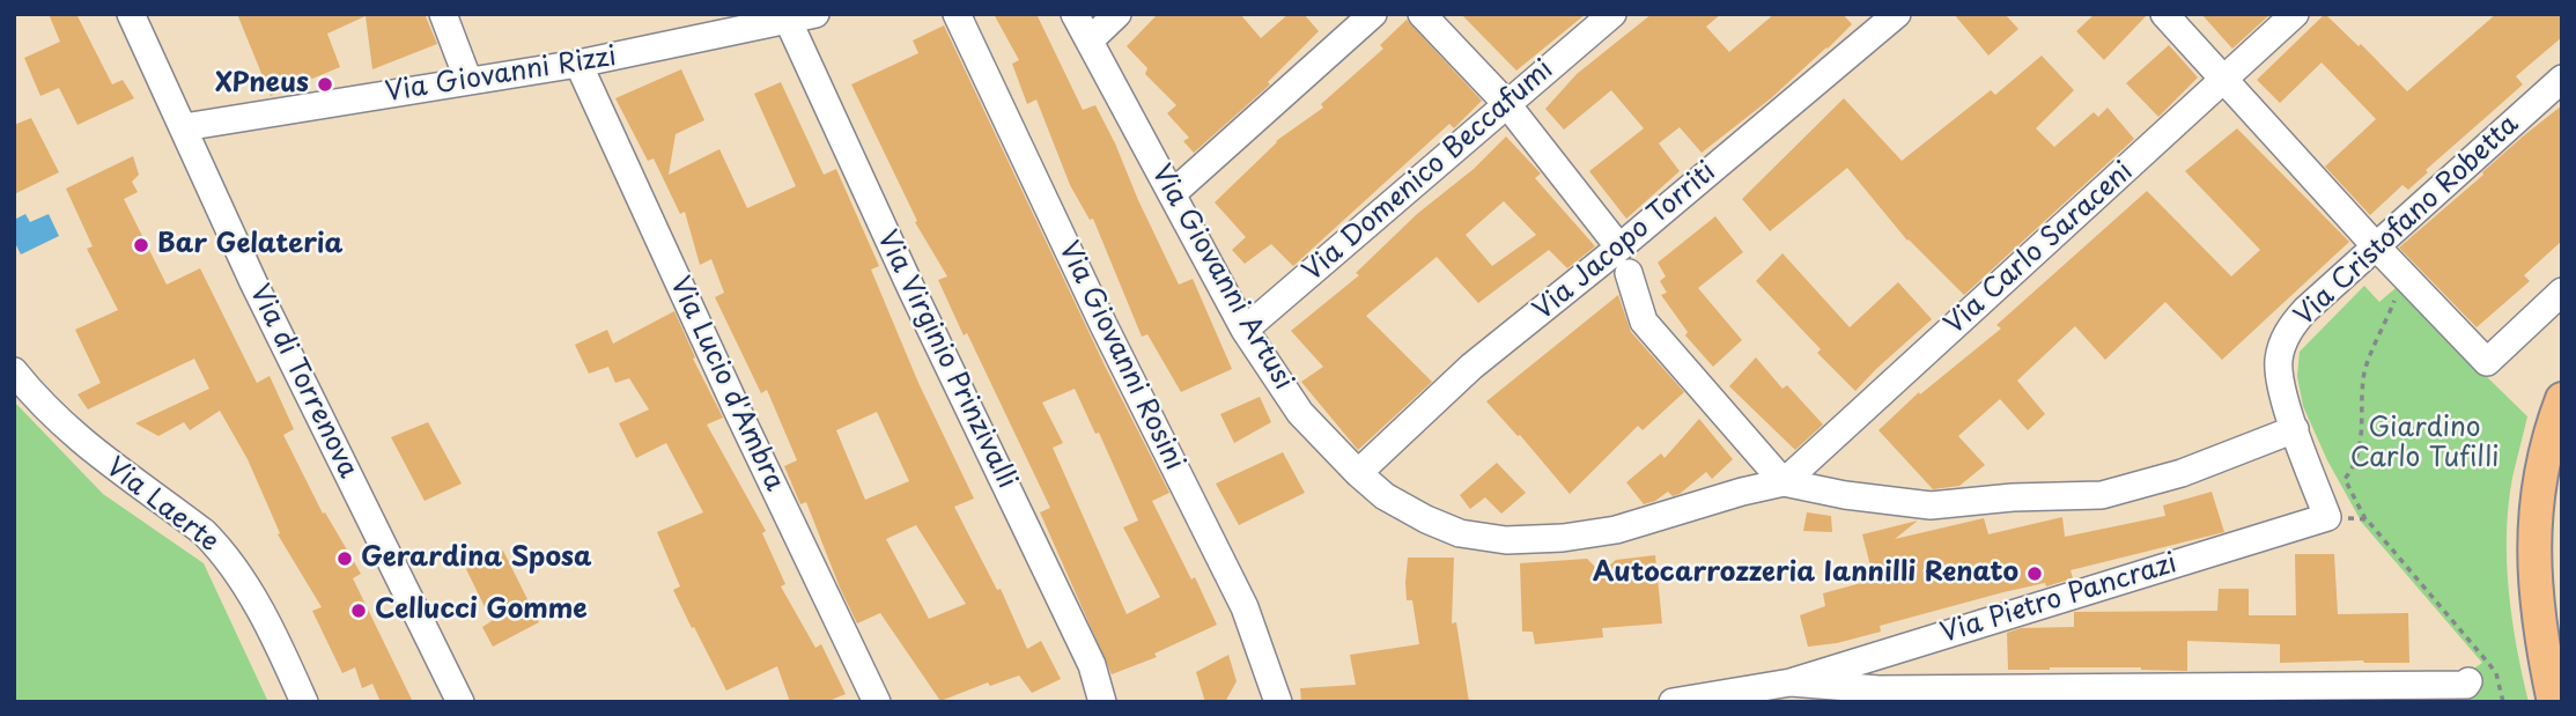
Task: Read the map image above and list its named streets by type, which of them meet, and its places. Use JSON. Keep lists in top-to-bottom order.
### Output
{
  "streets": {
    "street": [
      "Via Giovanni Rizzi",
      "Via Domenico Beccafumi",
      "Via Cristofano Robetta",
      "Via Jacopo Torriti",
      "Via Carlo Saraceni",
      "Via Giovanni Artusi",
      "Via Giovanni Rosini",
      "Via Virginio Prinzivalli",
      "Via di Torrenova",
      "Via Lucio d'Ambra",
      "Via Laerte",
      "Via Pietro Pancrazi"
    ]
  },
  "crossings": [
    ["Via Giovanni Rizzi", "Via Virginio Prinzivalli"],
    ["Via Giovanni Rizzi", "Via di Torrenova"],
    ["Via Giovanni Rizzi", "Via Lucio d'Ambra"],
    ["Via Domenico Beccafumi", "Via Giovanni Artusi"],
    ["Via Cristofano Robetta", "Via Giovanni Artusi"],
    ["Via Cristofano Robetta", "Via Pietro Pancrazi"],
    ["Via Jacopo Torriti", "Via Giovanni Artusi"],
    ["Via Carlo Saraceni", "Via Giovanni Artusi"]
  ],
  "parks": ["Giardino Carlo Tufilli"],
  "places": [
    "XPneus",
    "Bar Gelateria",
    "Gerardina Sposa",
    "Autocarrozzeria Iannilli Renato",
    "Cellucci Gomme"
  ]
}
